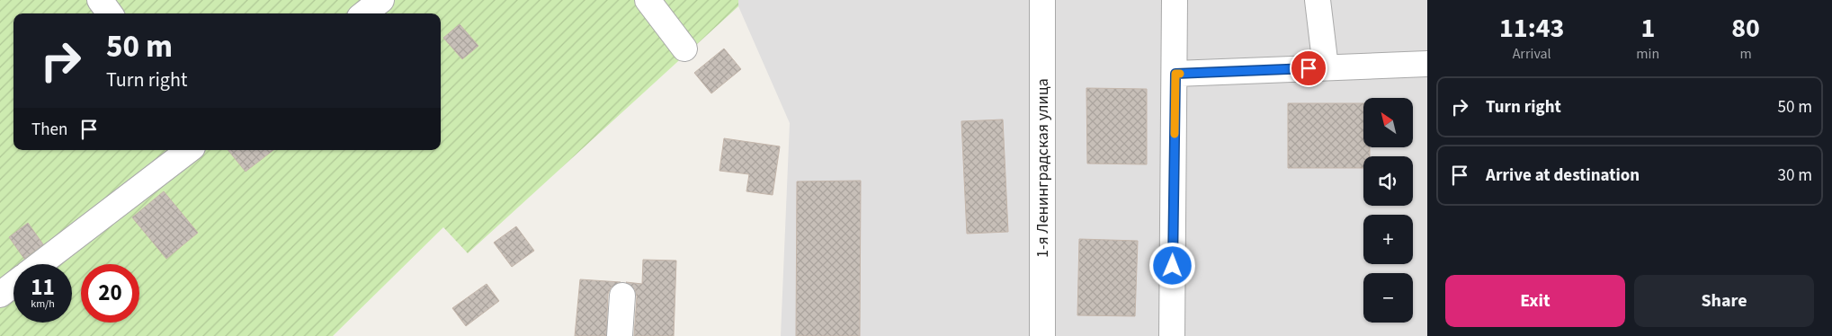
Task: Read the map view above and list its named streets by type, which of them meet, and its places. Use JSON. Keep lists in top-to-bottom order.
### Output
{
  "streets": {
    "street": ["1-я Ленинградская улица"]
  },
  "north": "top left",
  "page": {
    "eta": [
      "11:43",
      "Arrival",
      "1",
      "min",
      "80",
      "m"
    ],
    "turn": ["50 m", "Turn right"],
    "list": [
      {
        "name": "Turn right",
        "value": "50 m"
      },
      {
        "name": "Arrive at destination",
        "value": "30 m"
      }
    ],
    "map_buttons": ["+", "−"],
    "then": "Then",
    "speed": "11 km/h",
    "limit": "20",
    "buttons": ["Exit", "Share"]
  }
}
